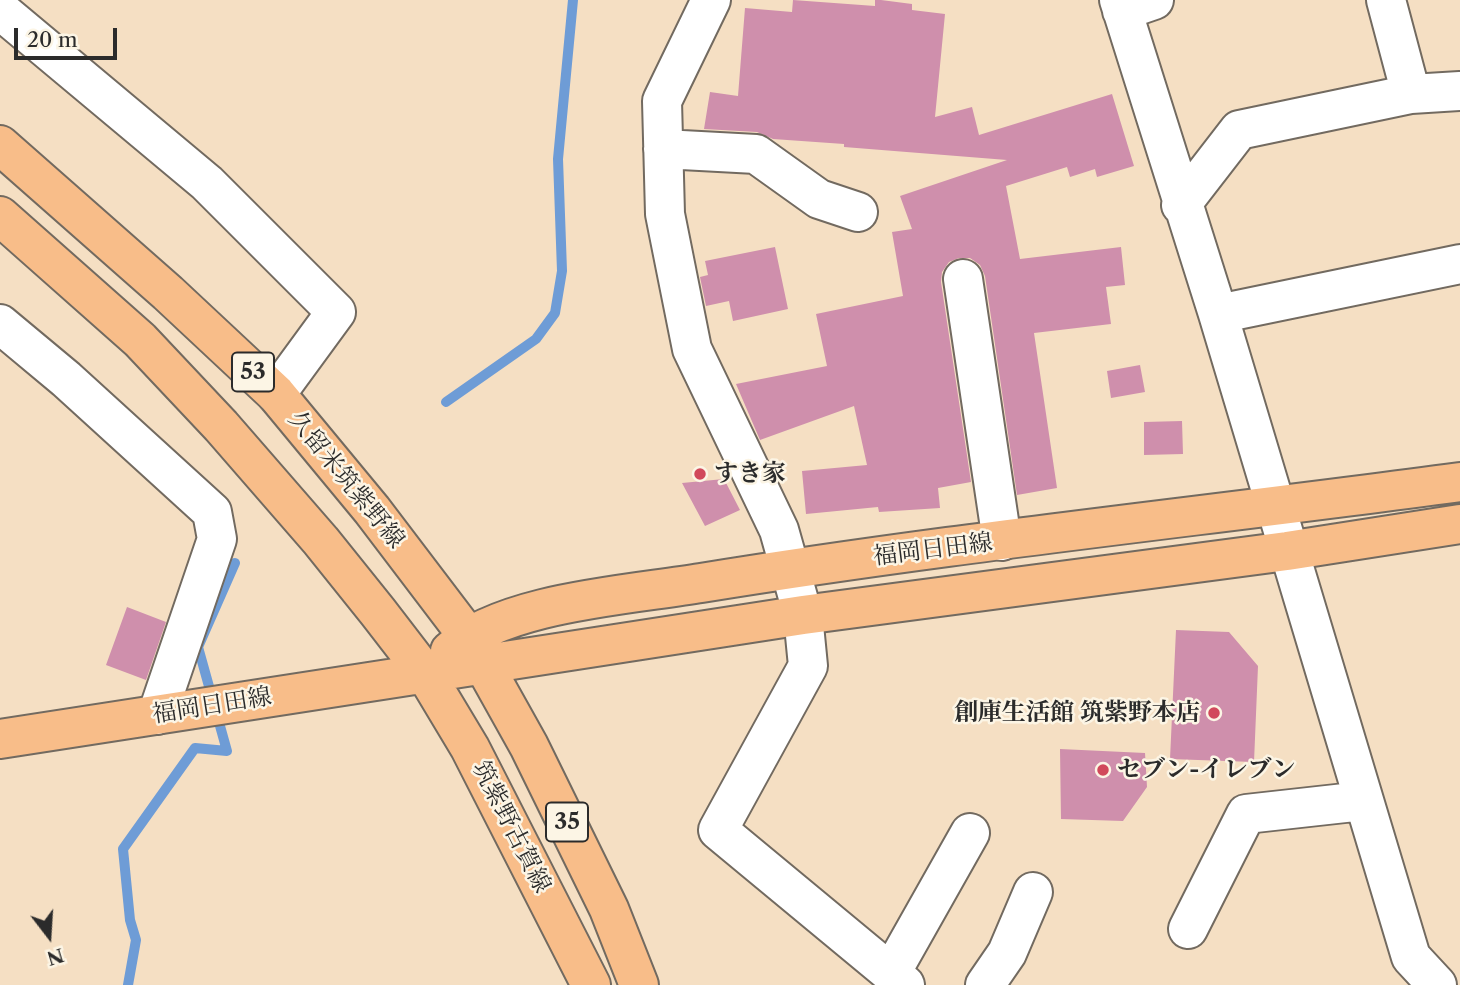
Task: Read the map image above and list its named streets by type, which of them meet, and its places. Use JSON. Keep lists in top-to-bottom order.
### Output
{
  "streets": {
    "main road": [
      "53",
      "久留米筑紫野線",
      "福岡日田線",
      "35",
      "筑紫野古賀線"
    ]
  },
  "crossings": [
    ["53", "福岡日田線"],
    ["53", "筑紫野古賀線"],
    ["久留米筑紫野線", "福岡日田線"],
    ["久留米筑紫野線", "筑紫野古賀線"],
    ["福岡日田線", "筑紫野古賀線"]
  ],
  "places": ["すき家", "創庫生活館 筑紫野本店", "セブン-イレブン"],
  "scale_bar": "20 m",
  "north": "bottom"
}
